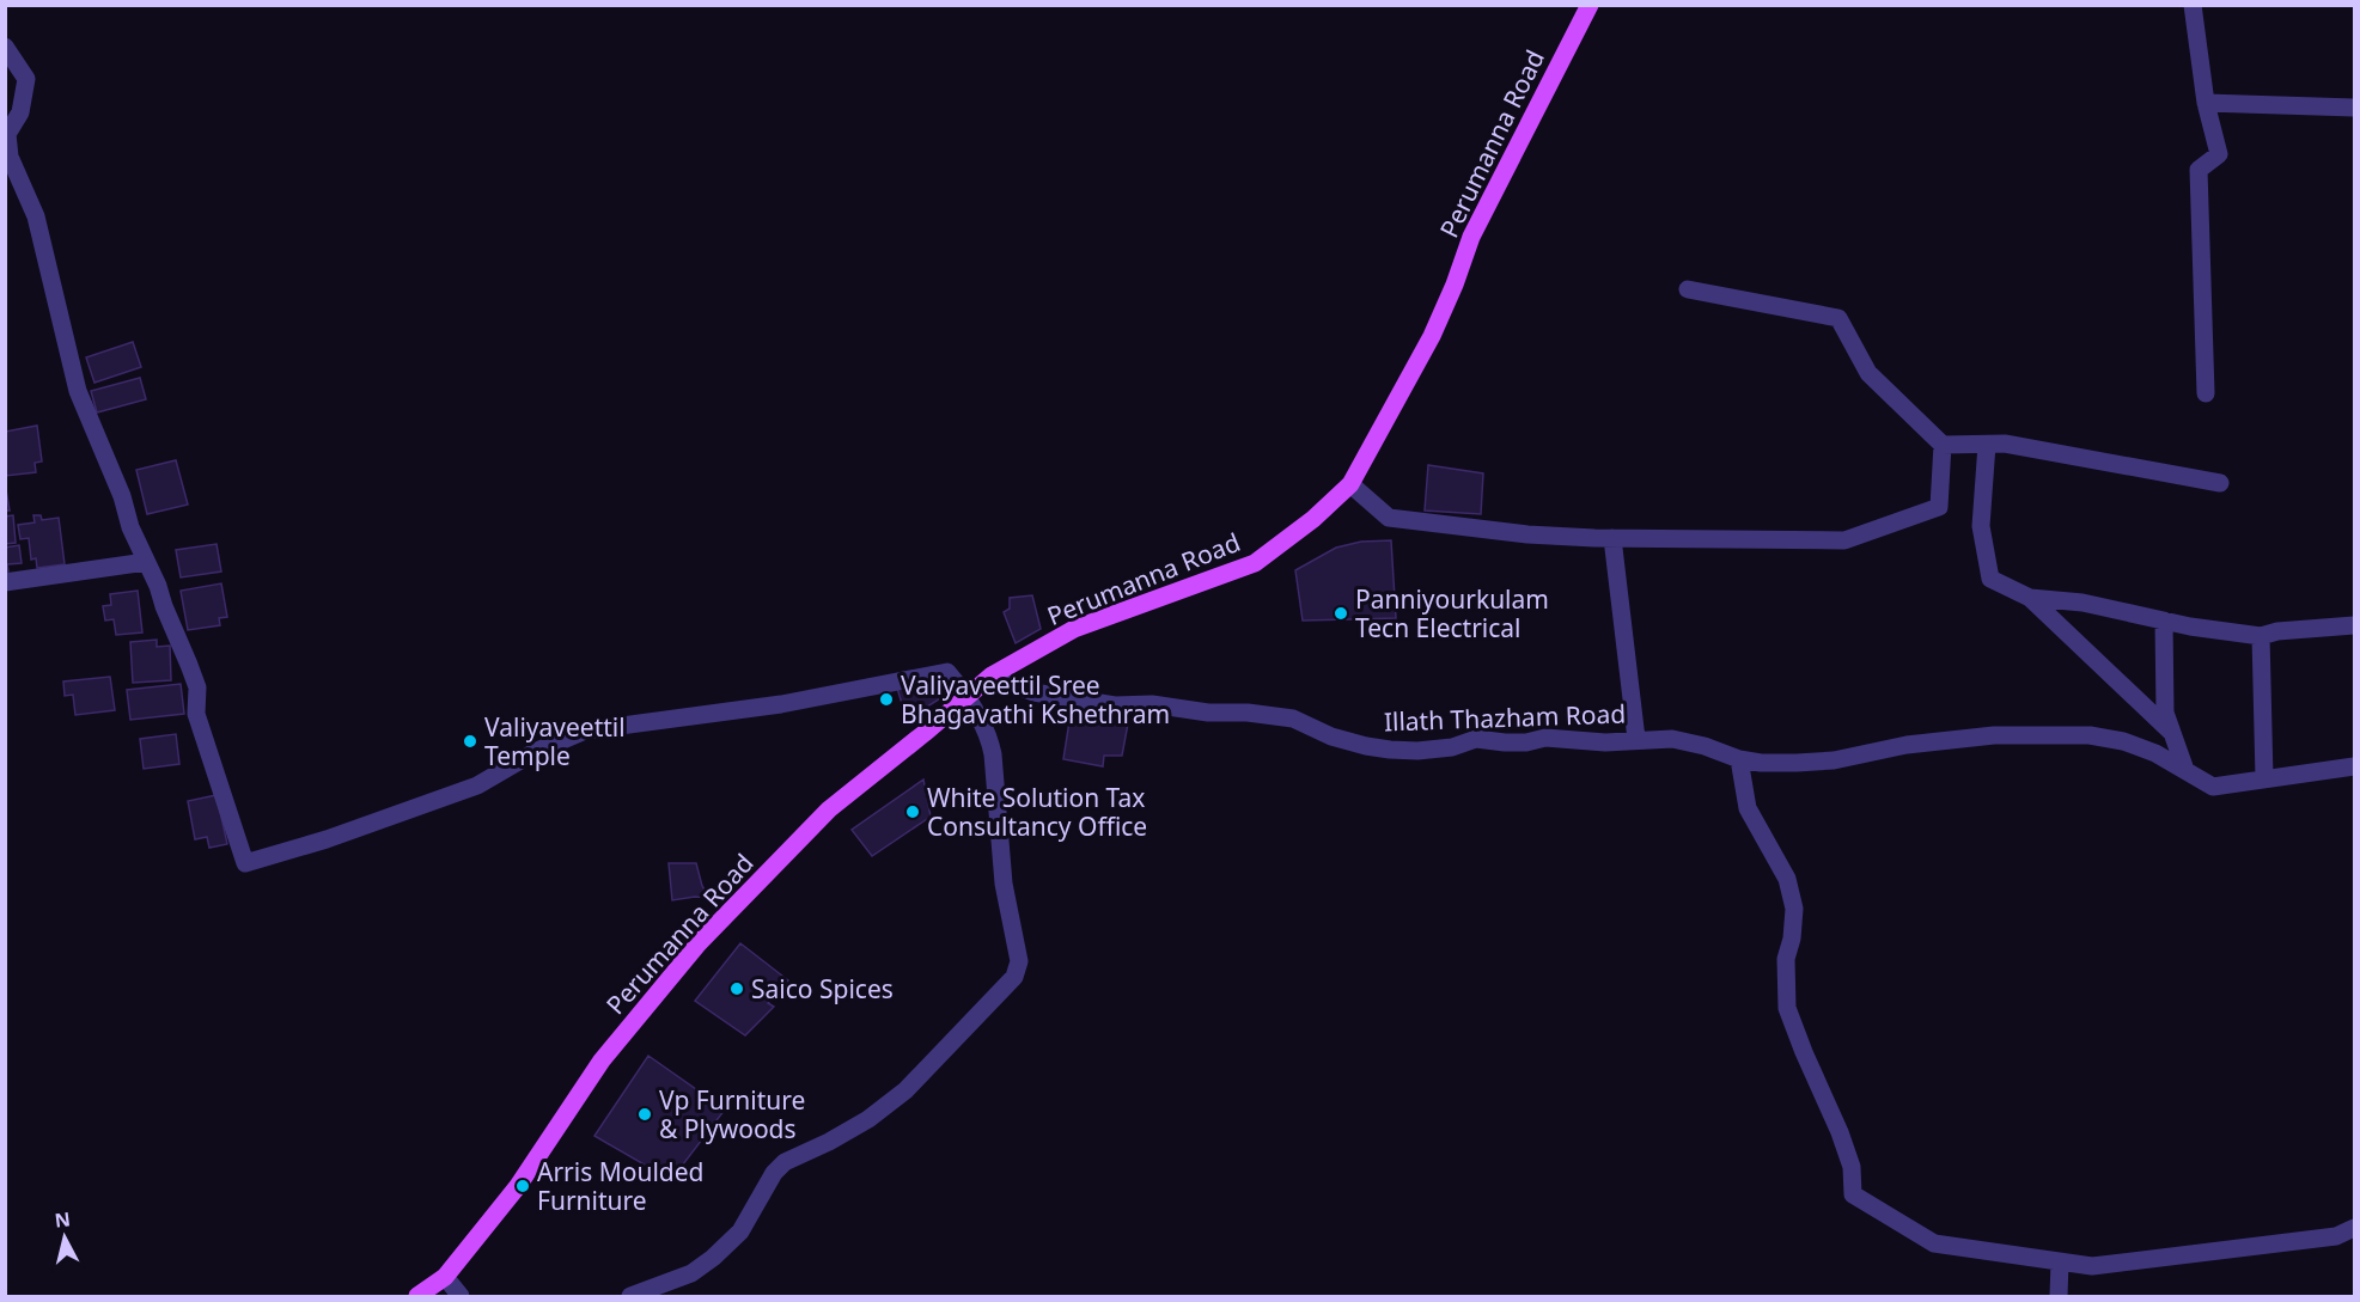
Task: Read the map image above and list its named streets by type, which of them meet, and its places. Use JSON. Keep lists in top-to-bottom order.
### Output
{
  "streets": {
    "main road": ["Perumanna Road"],
    "street": ["Illath Thazham Road"]
  },
  "crossings": [
    ["Perumanna Road", "Illath Thazham Road"]
  ],
  "places": [
    "Panniyourkulam Tecn Electrical",
    "Valiyaveettil Sree Bhagavathi Kshethram",
    "Valiyaveettil Temple",
    "White Solution Tax Consultancy Office",
    "Saico Spices",
    "Vp Furniture & Plywoods",
    "Arris Moulded Furniture"
  ],
  "north": "top"
}
